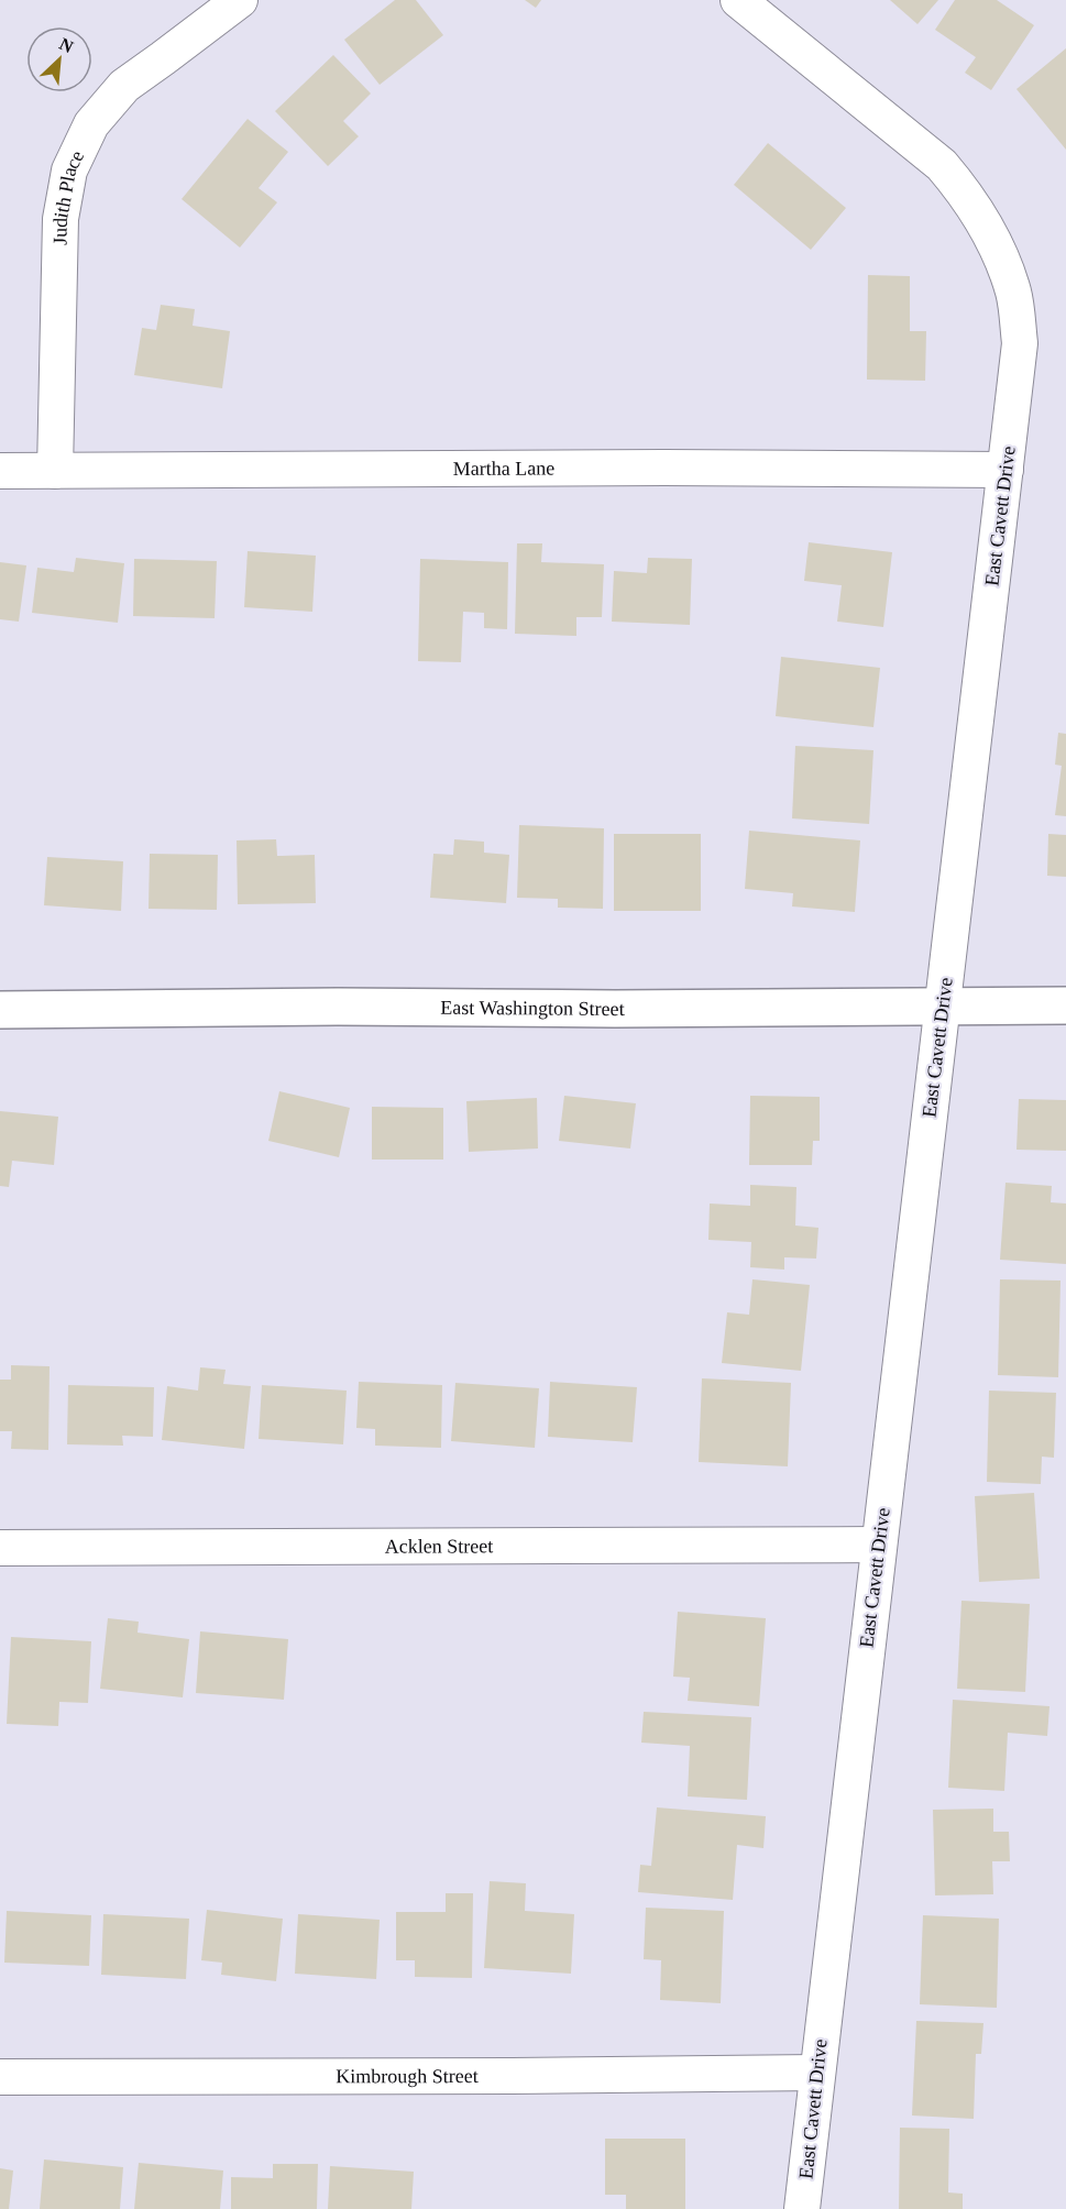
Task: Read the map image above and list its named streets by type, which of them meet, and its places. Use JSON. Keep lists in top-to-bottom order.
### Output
{
  "streets": {
    "street": [
      "Judith Place",
      "Martha Lane",
      "East Cavett Drive",
      "East Washington Street",
      "Acklen Street",
      "Kimbrough Street"
    ]
  },
  "crossings": [
    ["Judith Place", "Martha Lane"],
    ["Martha Lane", "East Cavett Drive"],
    ["East Cavett Drive", "East Washington Street"],
    ["East Cavett Drive", "Acklen Street"],
    ["East Cavett Drive", "Kimbrough Street"]
  ],
  "north": "top right"
}
